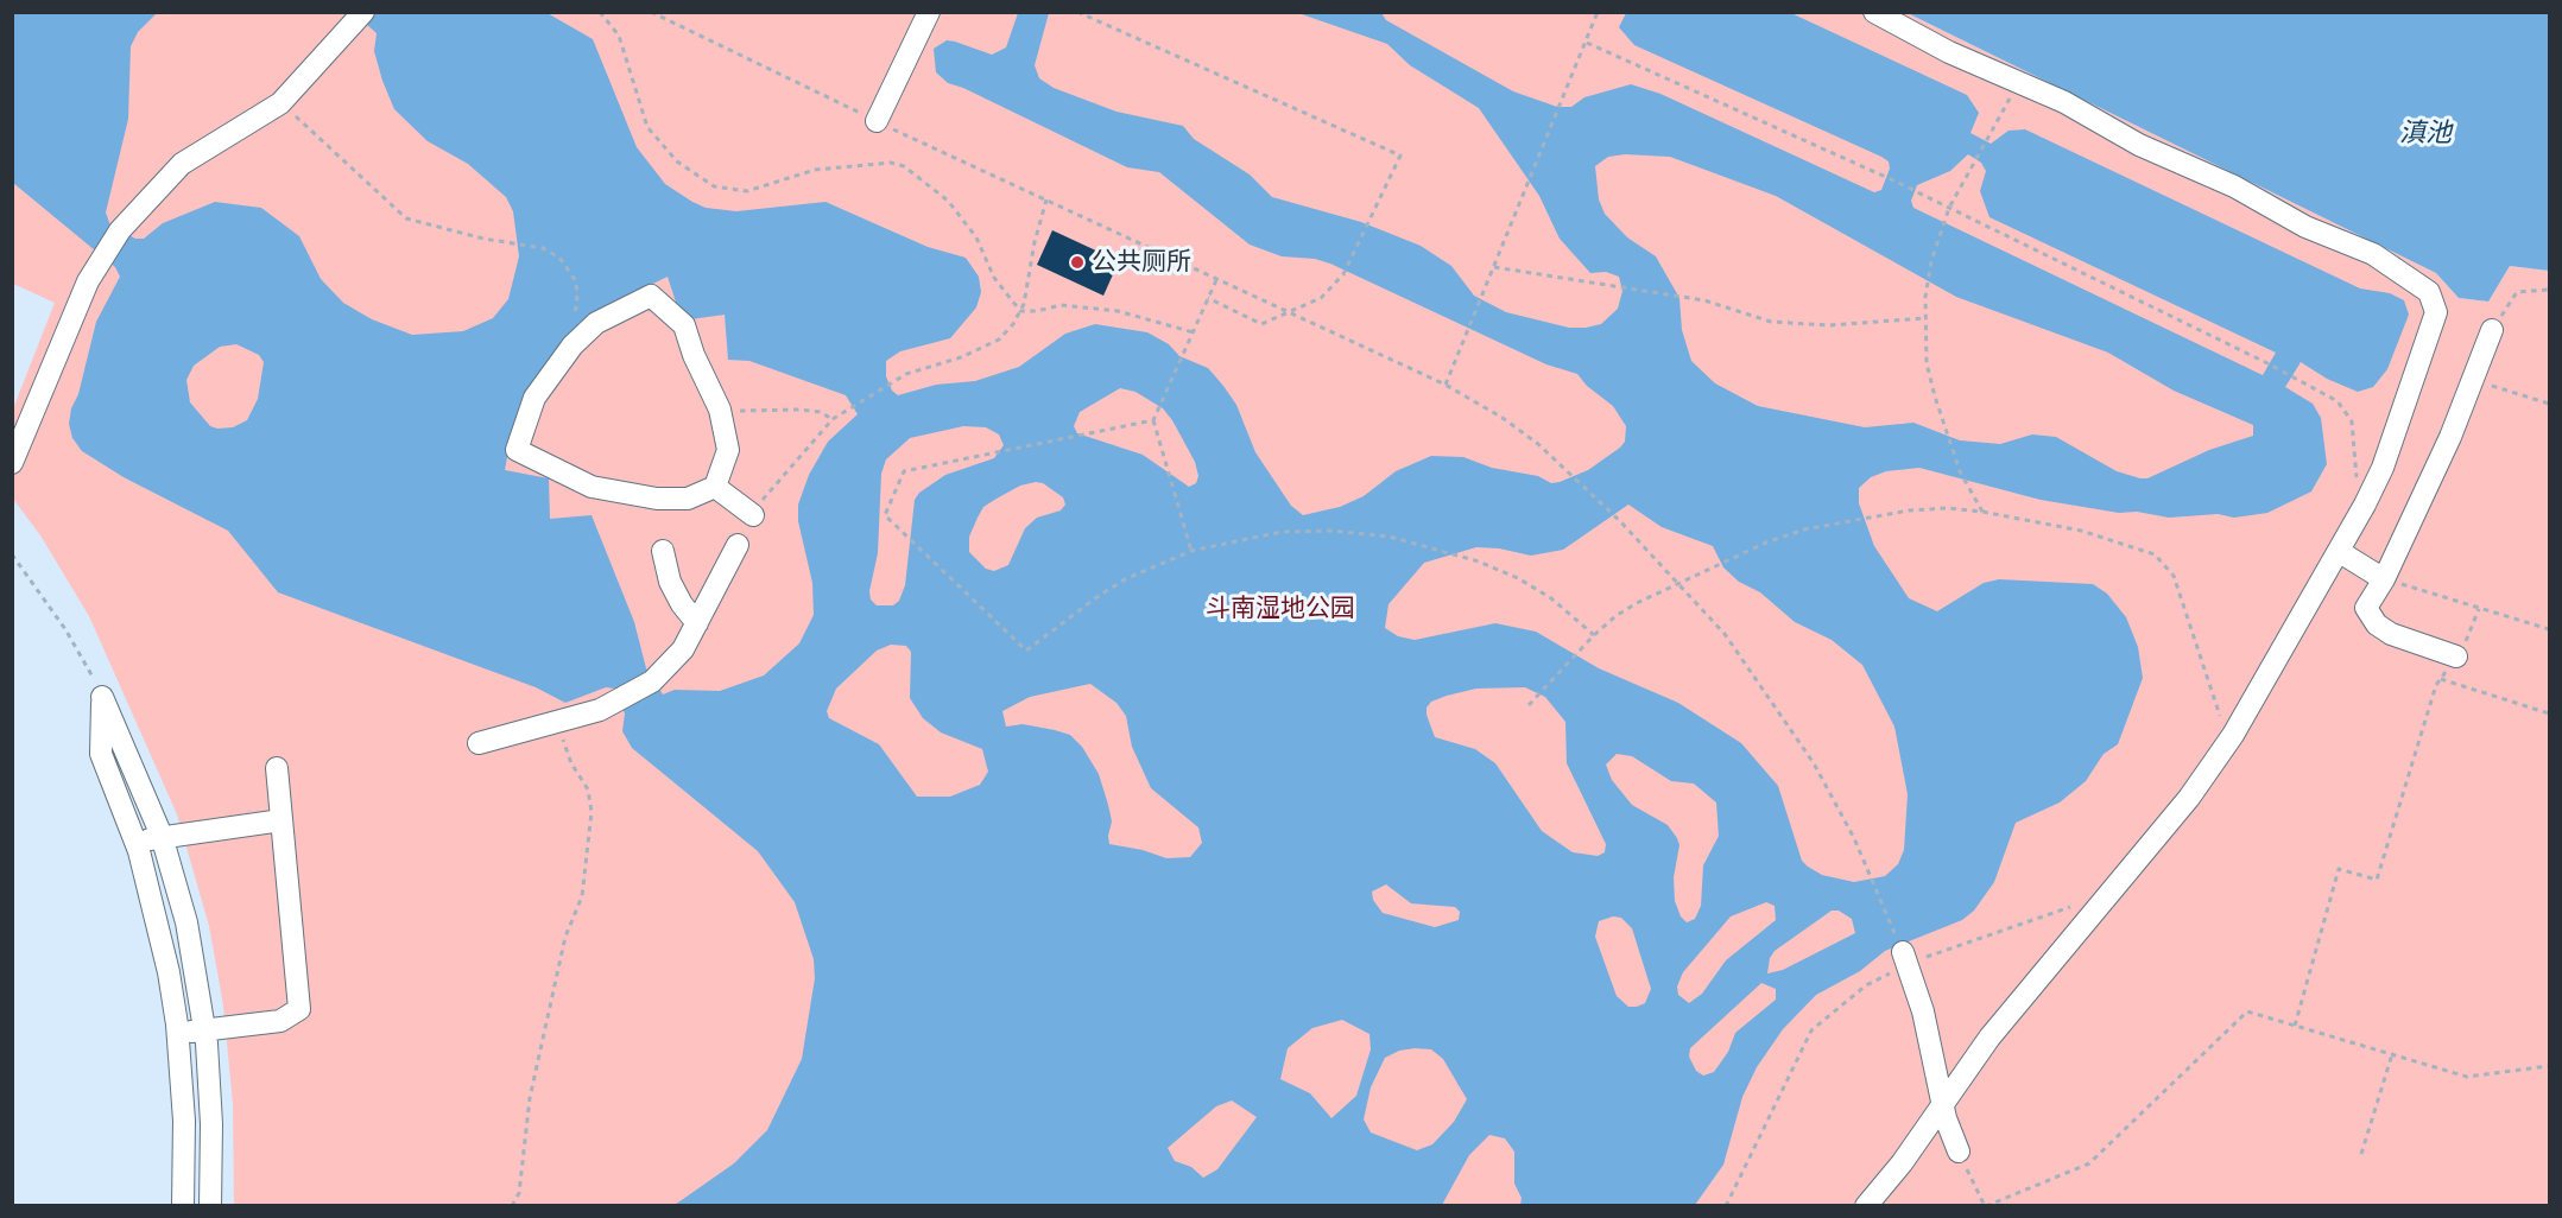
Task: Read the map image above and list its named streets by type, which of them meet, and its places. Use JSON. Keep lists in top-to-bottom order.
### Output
{
  "water": ["滇池"],
  "parks": ["斗南湿地公园"],
  "places": ["公共厕所"]
}
